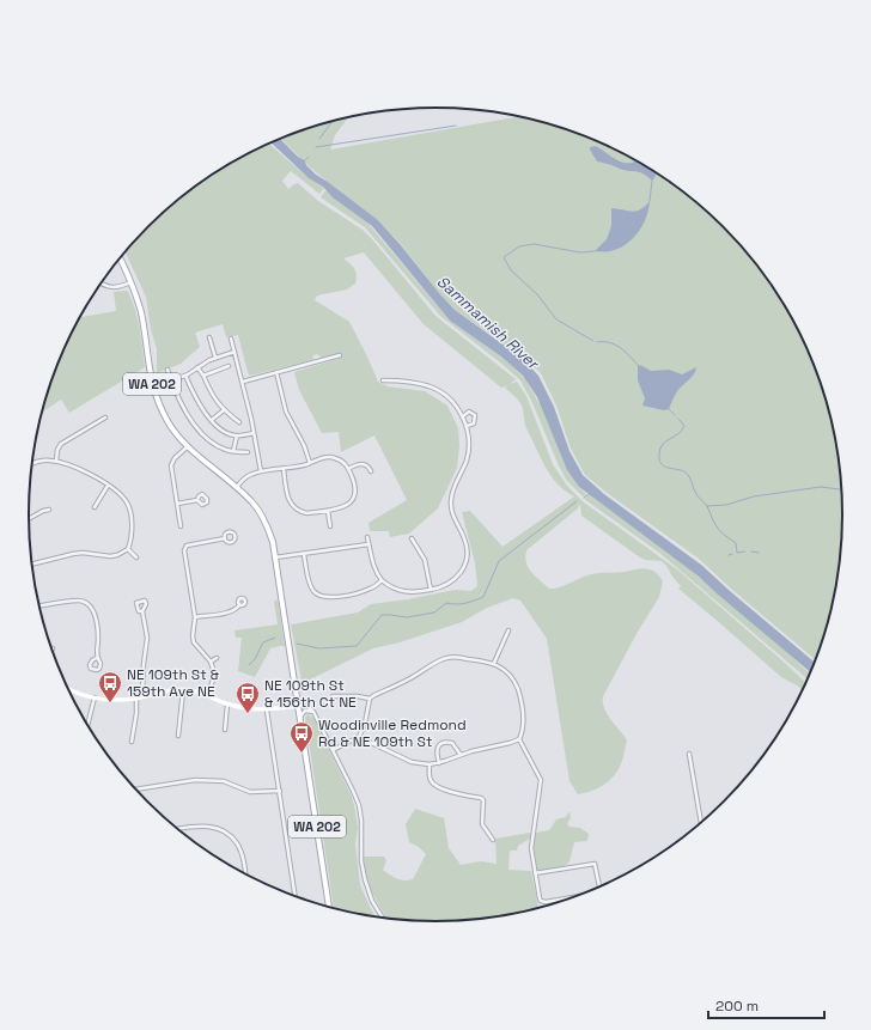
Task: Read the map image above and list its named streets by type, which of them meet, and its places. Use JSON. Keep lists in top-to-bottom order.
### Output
{
  "streets": {
    "main road": ["WA 202"]
  },
  "water": ["Sammamish River"],
  "places": {
    "bus stop": ["NE 109th St & 159th Ave NE", "NE 109th St & 156th Ct NE", "Woodinville Redmond Rd & NE 109th St"]
  },
  "scale_bar": "200 m"
}
